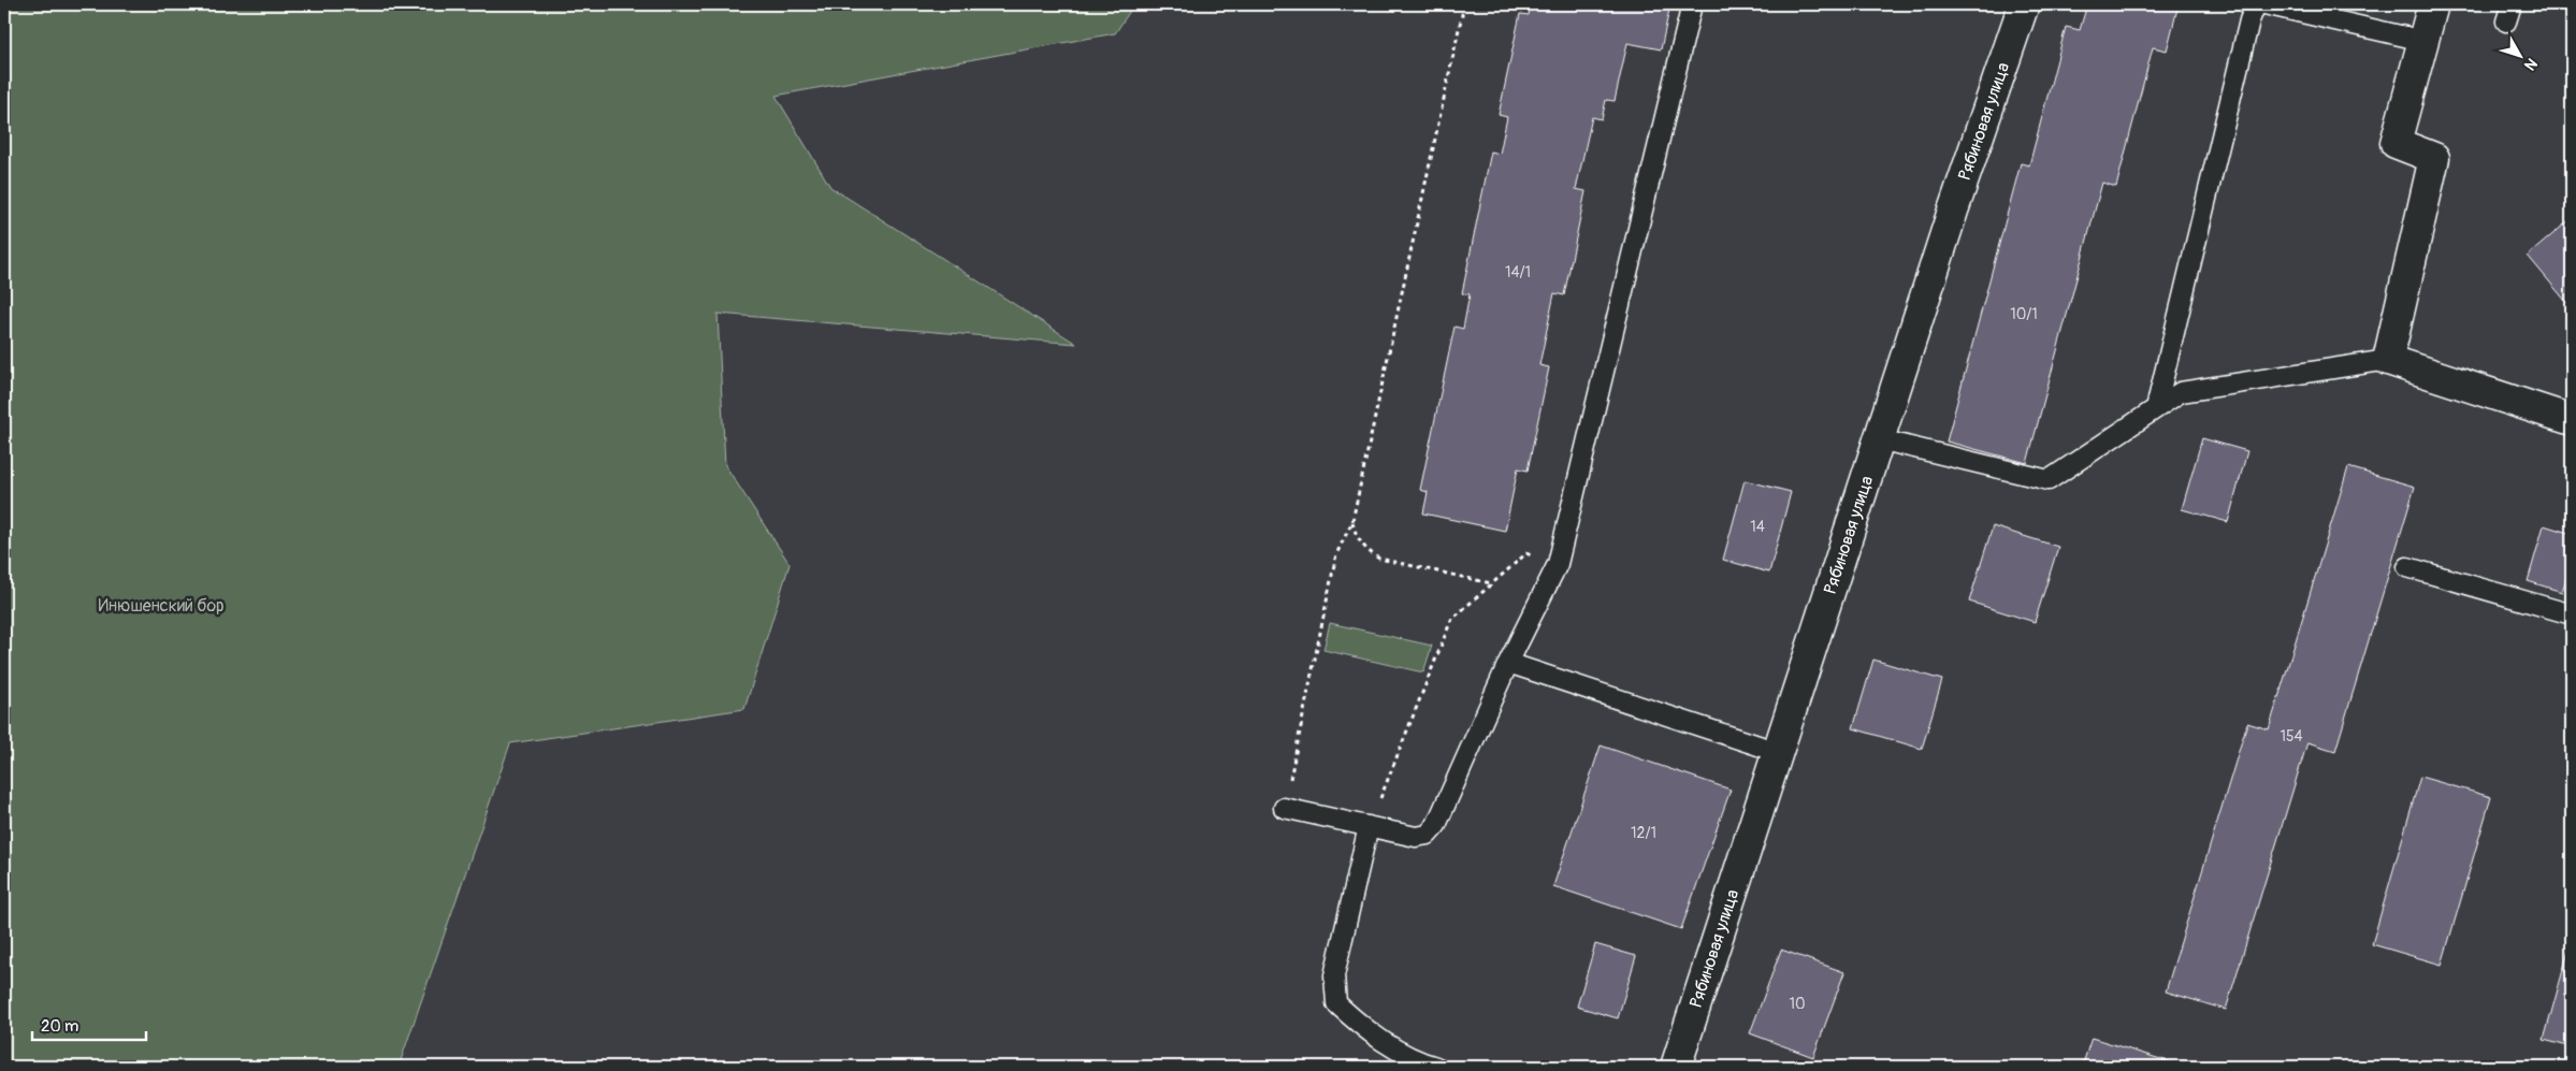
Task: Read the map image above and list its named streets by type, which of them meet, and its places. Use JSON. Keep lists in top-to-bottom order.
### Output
{
  "streets": {
    "street": ["Рябиновая улица"]
  },
  "parks": ["Инюшенский бор"],
  "house_numbers": [
    "14/1",
    "10/1",
    "14",
    "154",
    "12/1",
    "10"
  ],
  "scale_bar": "20 m",
  "north": "bottom right"
}
